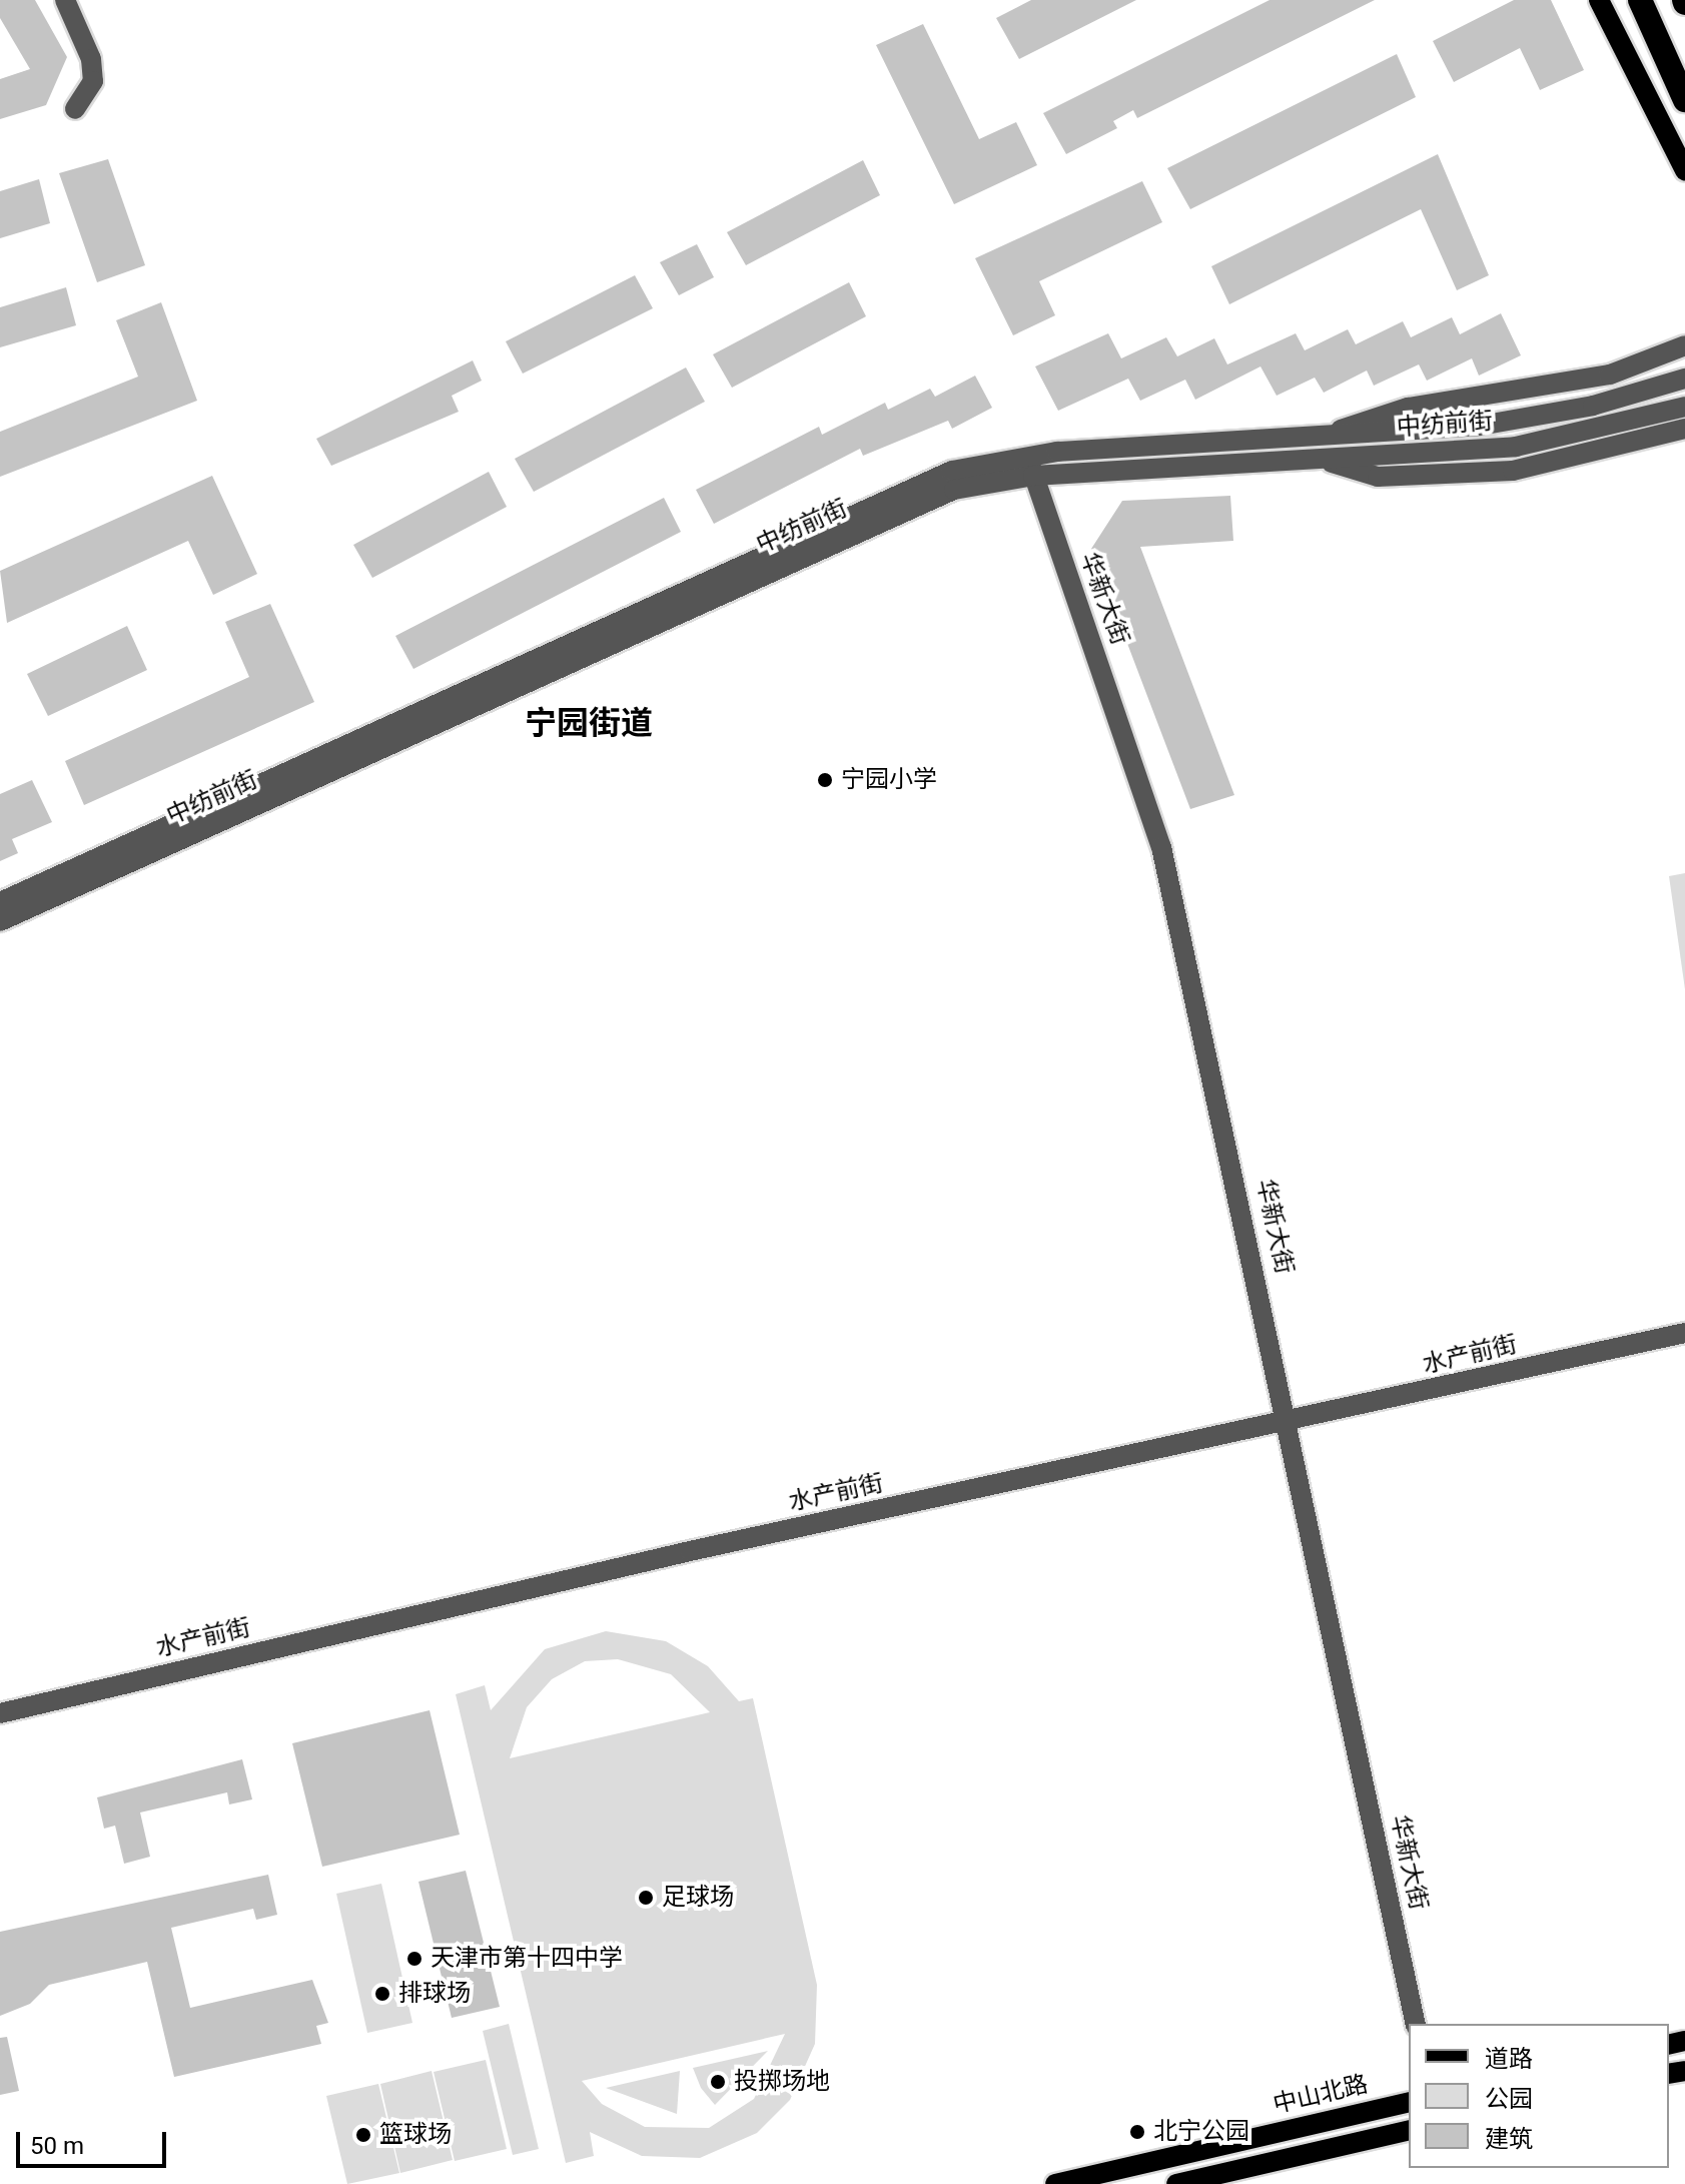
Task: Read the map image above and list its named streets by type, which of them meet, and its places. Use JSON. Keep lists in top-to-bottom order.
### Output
{
  "streets": {
    "main road": ["中山北路"],
    "street": ["中纺前街", "华新大街", "水产前街"]
  },
  "crossings": [
    ["中纺前街", "华新大街"],
    ["华新大街", "水产前街"]
  ],
  "districts": ["宁园街道"],
  "places": [
    "宁园小学",
    "足球场",
    "天津市第十四中学",
    "排球场",
    "投掷场地",
    "北宁公园",
    "篮球场"
  ],
  "legend": ["道路", "公园", "建筑"],
  "scale_bar": "50 m"
}
